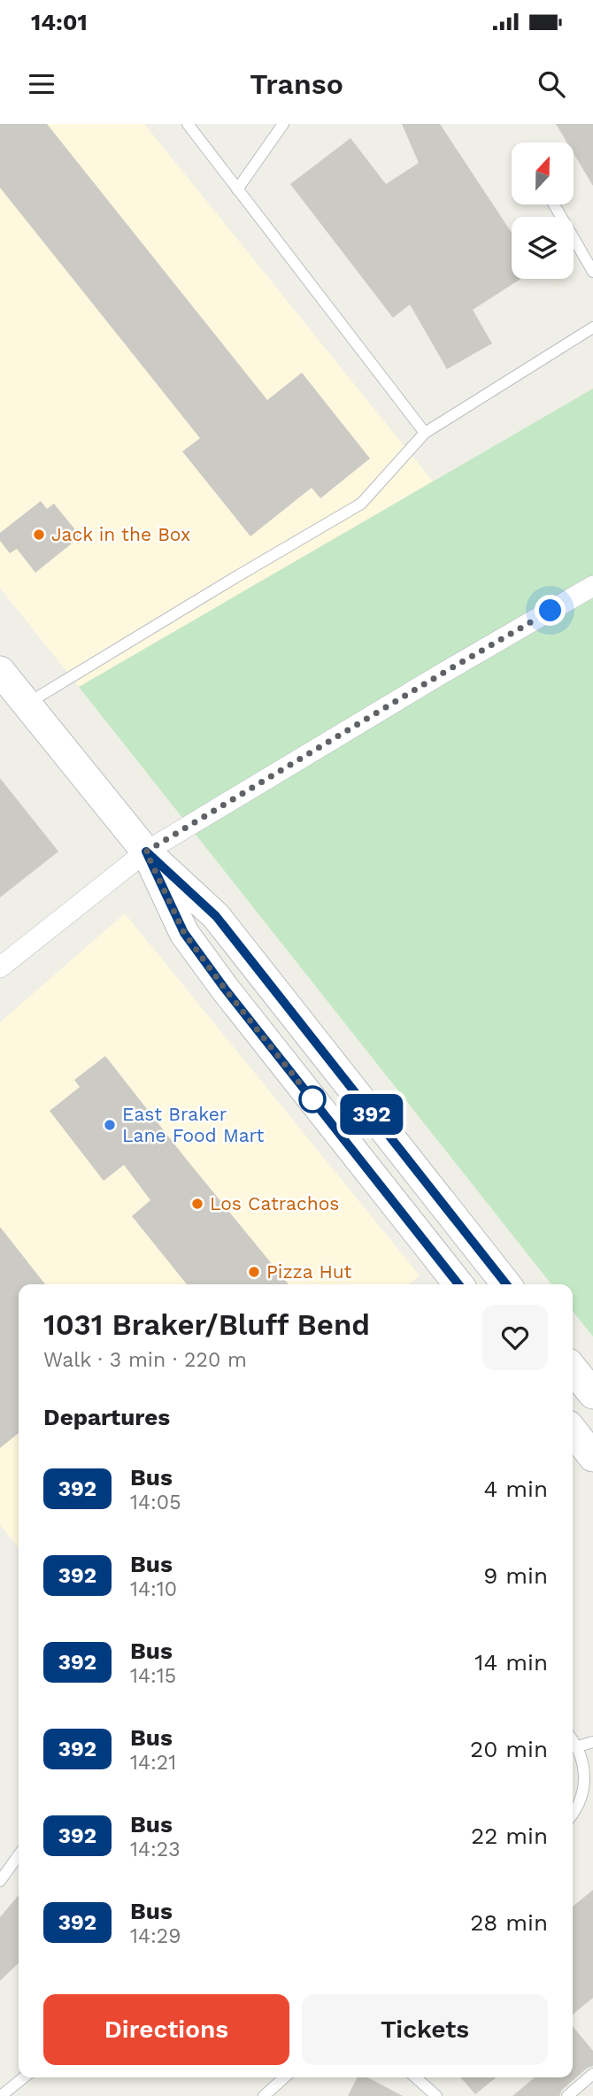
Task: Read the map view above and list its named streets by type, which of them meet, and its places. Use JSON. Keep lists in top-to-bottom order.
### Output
{
  "places": [
    "Jack in the Box",
    "East Braker Lane Food Mart",
    "Los Catrachos",
    "Pizza Hut"
  ],
  "lines": ["bus line 392"],
  "north": "top",
  "page": {
    "status": "14:01",
    "header": "Transo",
    "on_map": "392",
    "heading": [
      ["1031 Braker/Bluff Bend", "Walk · 3 min · 220 m"],
      "Departures"
    ],
    "list": [
      {
        "mark": "392",
        "name": "Bus",
        "note": "14:05",
        "value": "4 min"
      },
      {
        "mark": "392",
        "name": "Bus",
        "note": "14:10",
        "value": "9 min"
      },
      {
        "mark": "392",
        "name": "Bus",
        "note": "14:15",
        "value": "14 min"
      },
      {
        "mark": "392",
        "name": "Bus",
        "note": "14:21",
        "value": "20 min"
      },
      {
        "mark": "392",
        "name": "Bus",
        "note": "14:23",
        "value": "22 min"
      },
      {
        "mark": "392",
        "name": "Bus",
        "note": "14:29",
        "value": "28 min"
      }
    ],
    "buttons": ["Directions", "Tickets"]
  }
}
